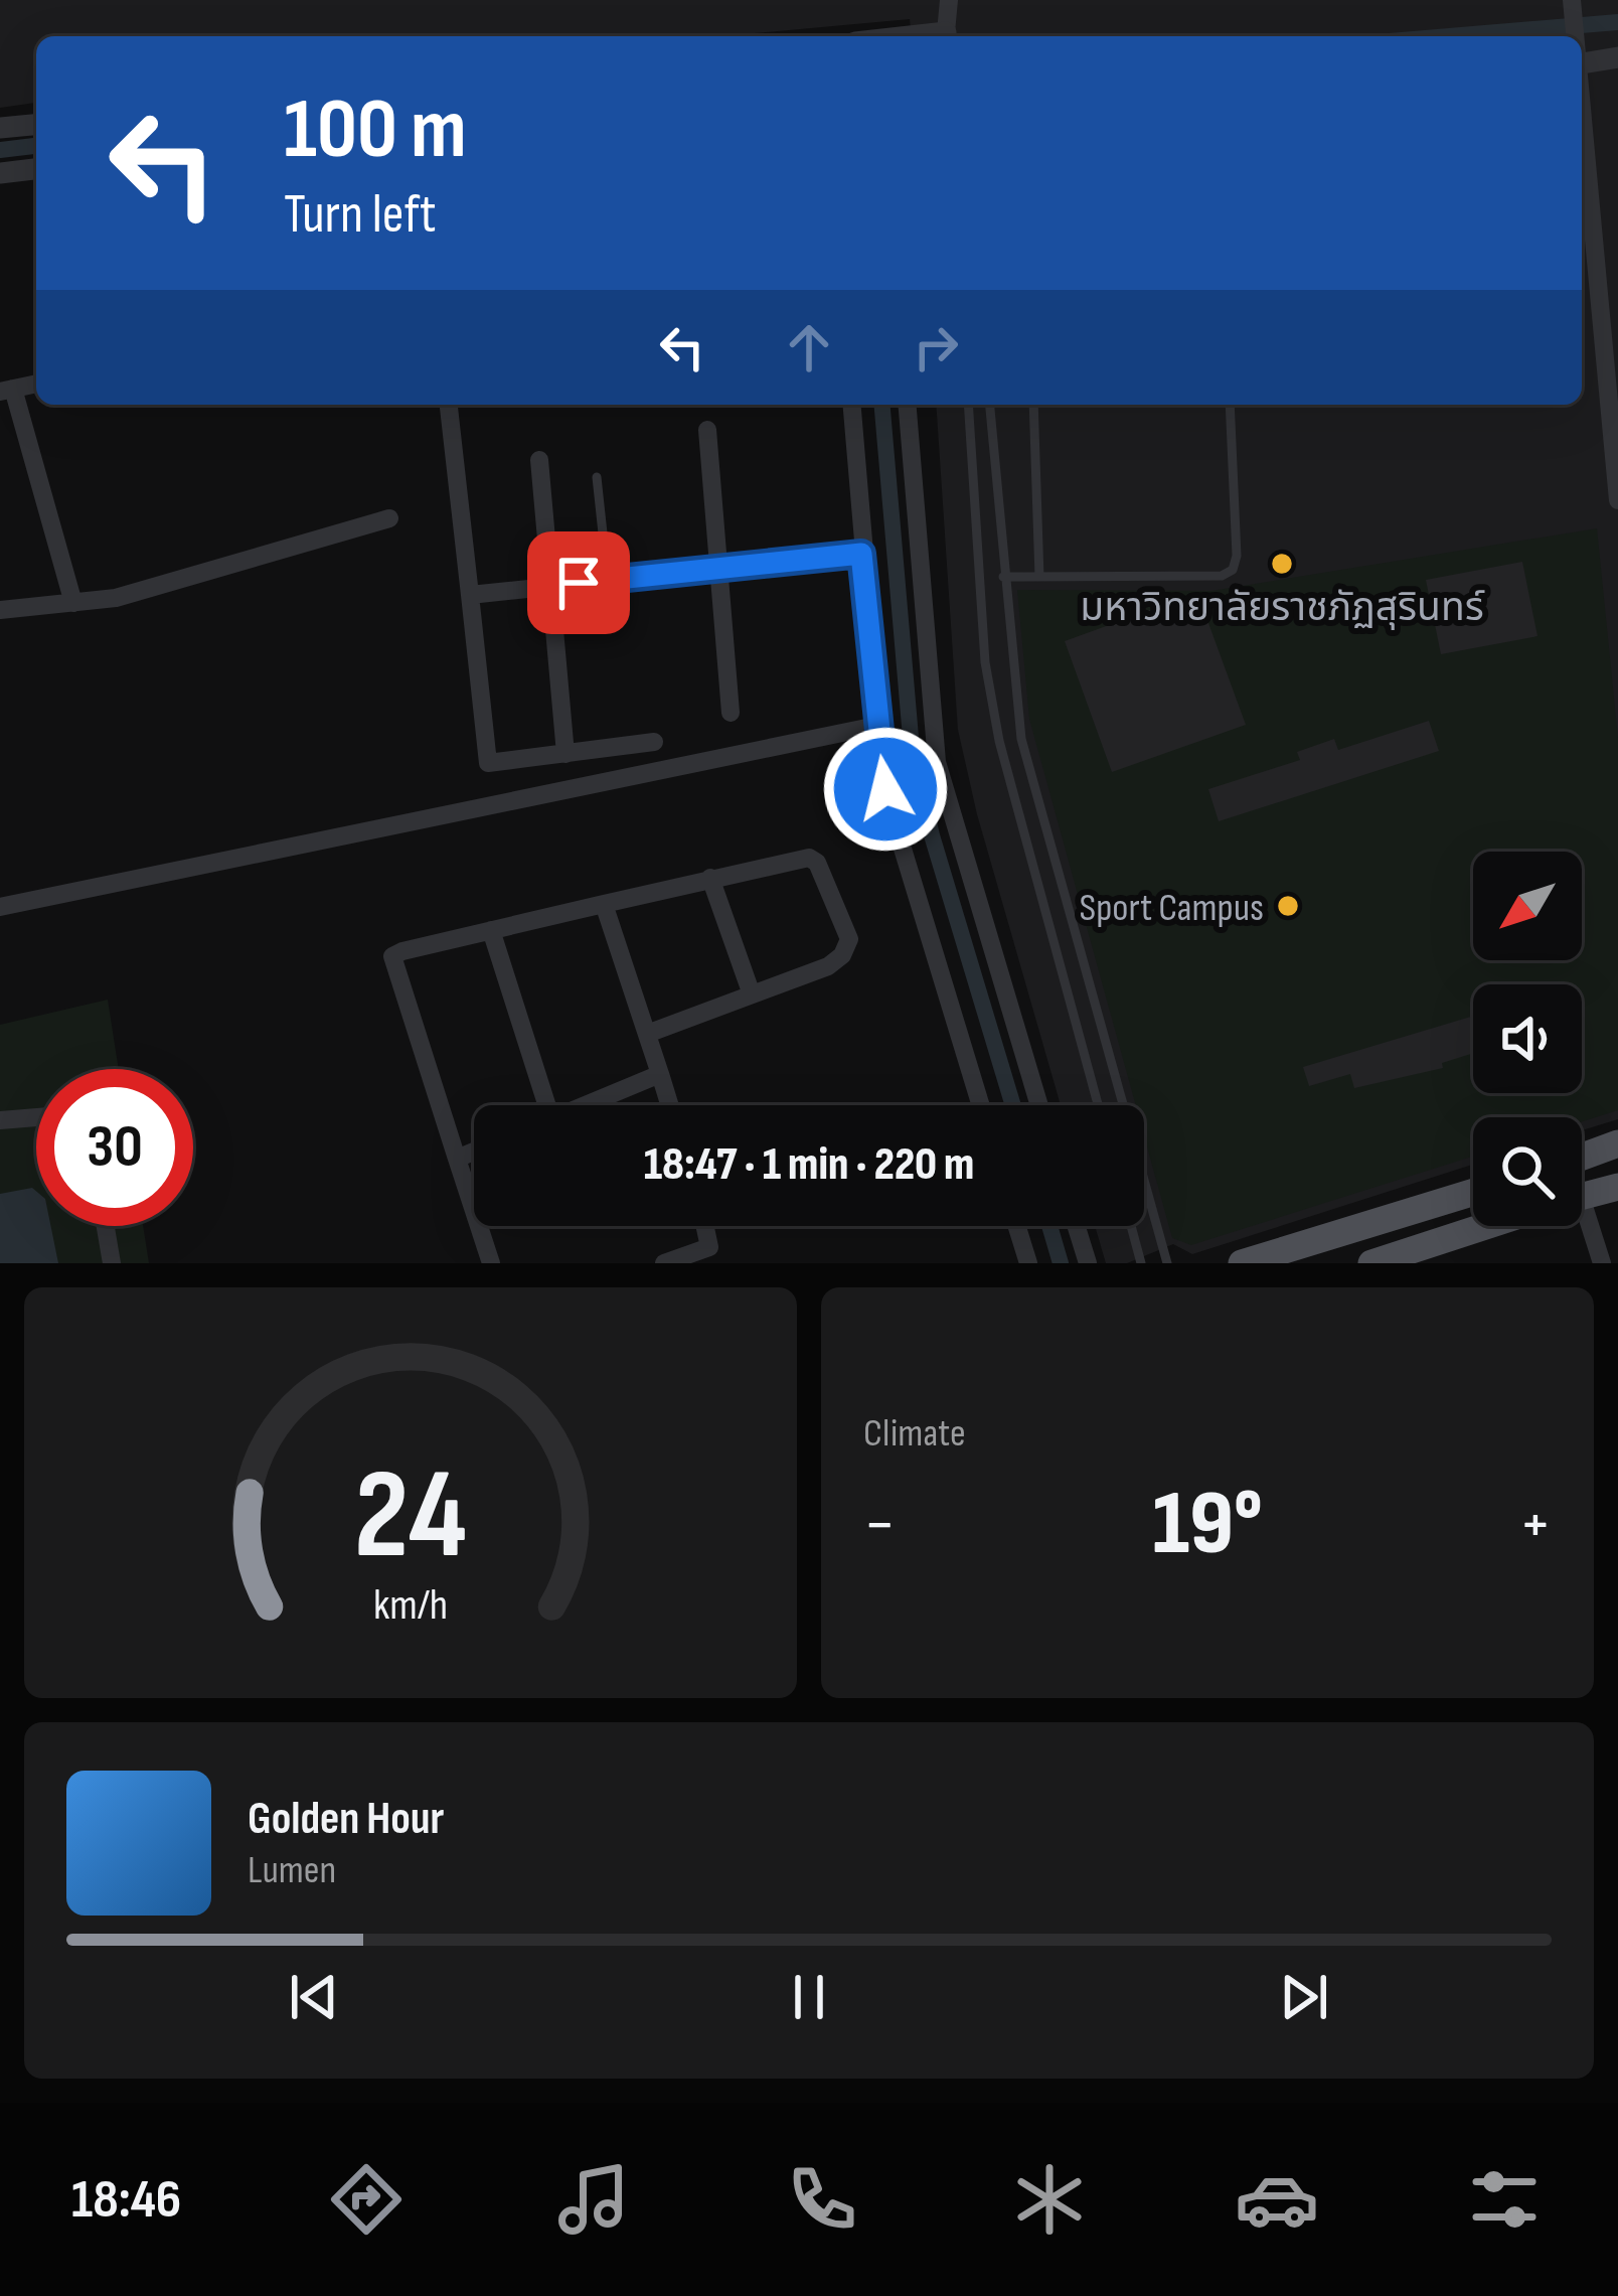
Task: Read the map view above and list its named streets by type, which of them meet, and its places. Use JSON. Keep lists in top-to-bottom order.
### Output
{
  "places": ["มหาวิทยาลัยราชภัฏสุรินทร์", "Sport Campus"],
  "north": "bottom left",
  "page": {
    "turn": ["100 m", "Turn left"],
    "limit": "30",
    "trip": "18:47 · 1 min · 220 m",
    "tile": "Climate",
    "heat": ["−", "19°", "+"],
    "song": ["Golden Hour", "Lumen"],
    "tabs": "18:46",
    "gauge": ["24", "km/h"]
  }
}
